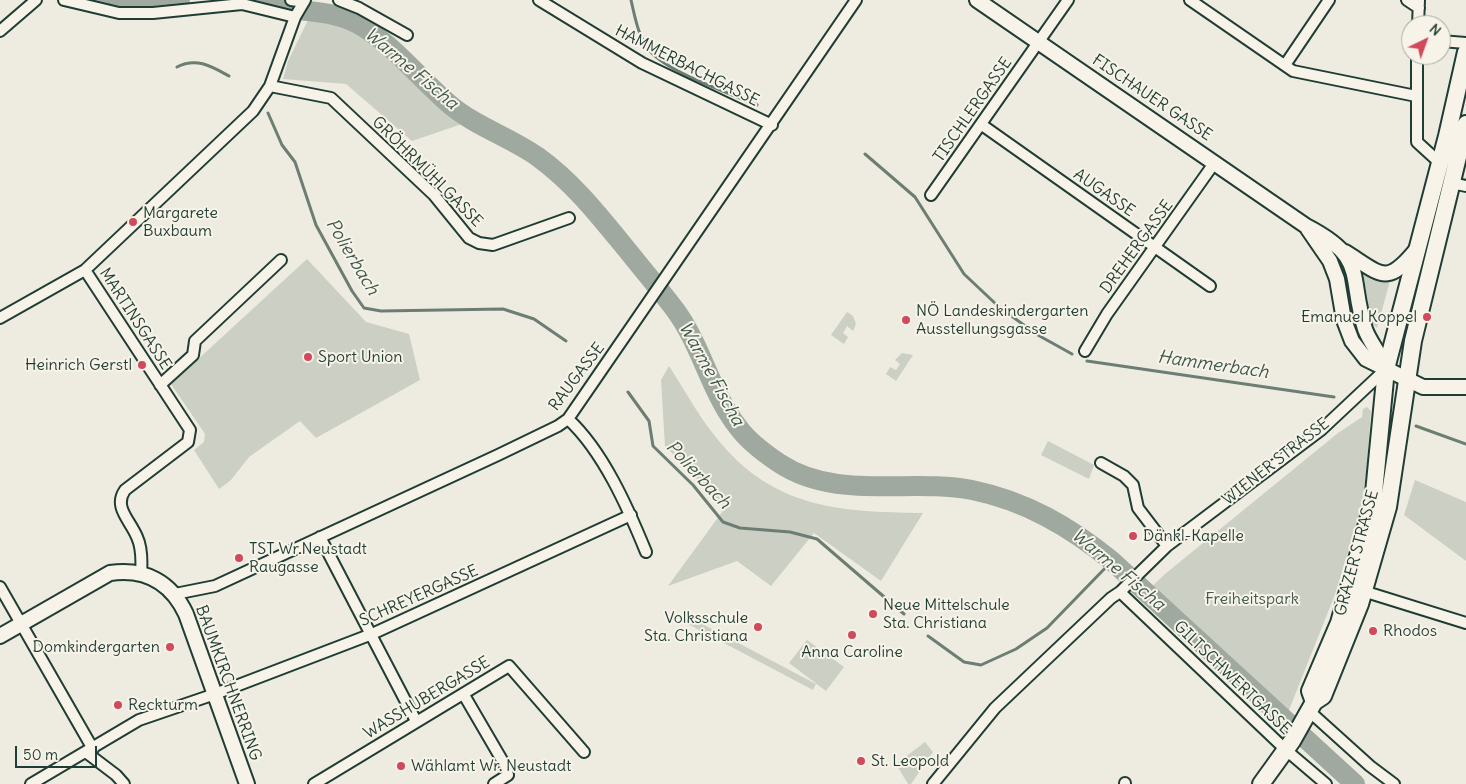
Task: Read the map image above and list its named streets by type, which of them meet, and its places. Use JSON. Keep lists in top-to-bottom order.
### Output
{
  "streets": {
    "main road": ["FISCHAUER GASSE", "GRAZER STRASSE", "BAUMKIRCHNERRING"],
    "street": [
      "HAMMERBACHGASSE",
      "TISCHLERGASSE",
      "GRÖHRMÜHLGASSE",
      "AUGASSE",
      "DREHERGASSE",
      "MARTINSGASSE",
      "RAUGASSE",
      "WIENER STRASSE",
      "SCHREYERGASSE",
      "GILTSCHWERTGASSE",
      "WASSHUBERGASSE"
    ]
  },
  "crossings": [
    ["HAMMERBACHGASSE", "RAUGASSE"],
    ["FISCHAUER GASSE", "TISCHLERGASSE"],
    ["FISCHAUER GASSE", "DREHERGASSE"],
    ["FISCHAUER GASSE", "WIENER STRASSE"],
    ["FISCHAUER GASSE", "GRAZER STRASSE"],
    ["TISCHLERGASSE", "AUGASSE"],
    ["AUGASSE", "DREHERGASSE"],
    ["RAUGASSE", "BAUMKIRCHNERRING"],
    ["WIENER STRASSE", "GRAZER STRASSE"],
    ["WIENER STRASSE", "GILTSCHWERTGASSE"],
    ["GRAZER STRASSE", "GILTSCHWERTGASSE"],
    ["SCHREYERGASSE", "BAUMKIRCHNERRING"]
  ],
  "water": ["Warme Fischa", "Polierbach", "Hammerbach"],
  "parks": ["Freiheitspark"],
  "places": [
    "Margarete Buxbaum",
    "Emanuel Koppel",
    "NÖ Landeskindergarten Ausstellungsgasse",
    "Sport Union",
    "Heinrich Gerstl",
    "Dänkl-Kapelle",
    "TST Wr.Neustadt Raugasse",
    "Neue Mittelschule Sta. Christiana",
    "Volksschule Sta. Christiana",
    "Rhodos",
    "Anna Caroline",
    "Domkindergarten",
    "Reckturm",
    "St. Leopold",
    "Wählamt Wr. Neustadt"
  ],
  "scale_bar": "50 m",
  "north": "top right"
}
